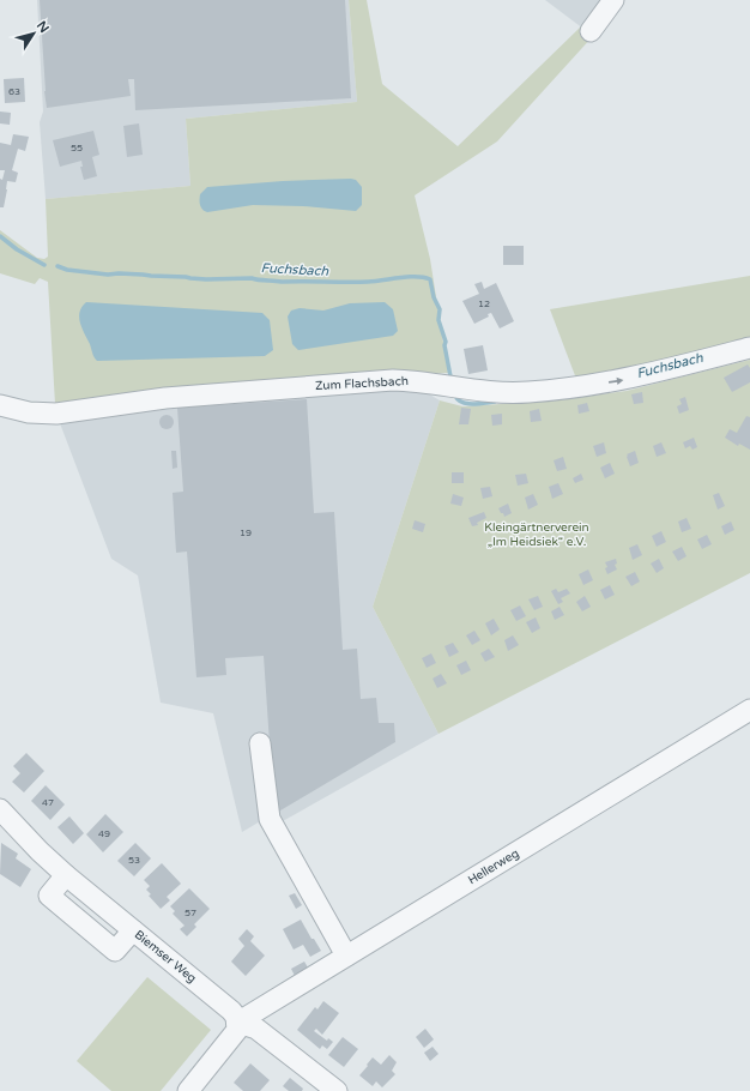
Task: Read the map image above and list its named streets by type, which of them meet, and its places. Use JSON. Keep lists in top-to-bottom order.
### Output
{
  "streets": {
    "street": ["Zum Flachsbach", "Hellerweg", "Biemser Weg"]
  },
  "crossings": [
    ["Hellerweg", "Biemser Weg"]
  ],
  "one_way": ["Zum Flachsbach"],
  "water": ["Fuchsbach"],
  "parks": ["Kleingärtnerverein „Im Heidsiek“ e.V."],
  "house_numbers": [
    "63",
    "55",
    "12",
    "19",
    "47",
    "49",
    "53",
    "57"
  ],
  "north": "top right"
}
